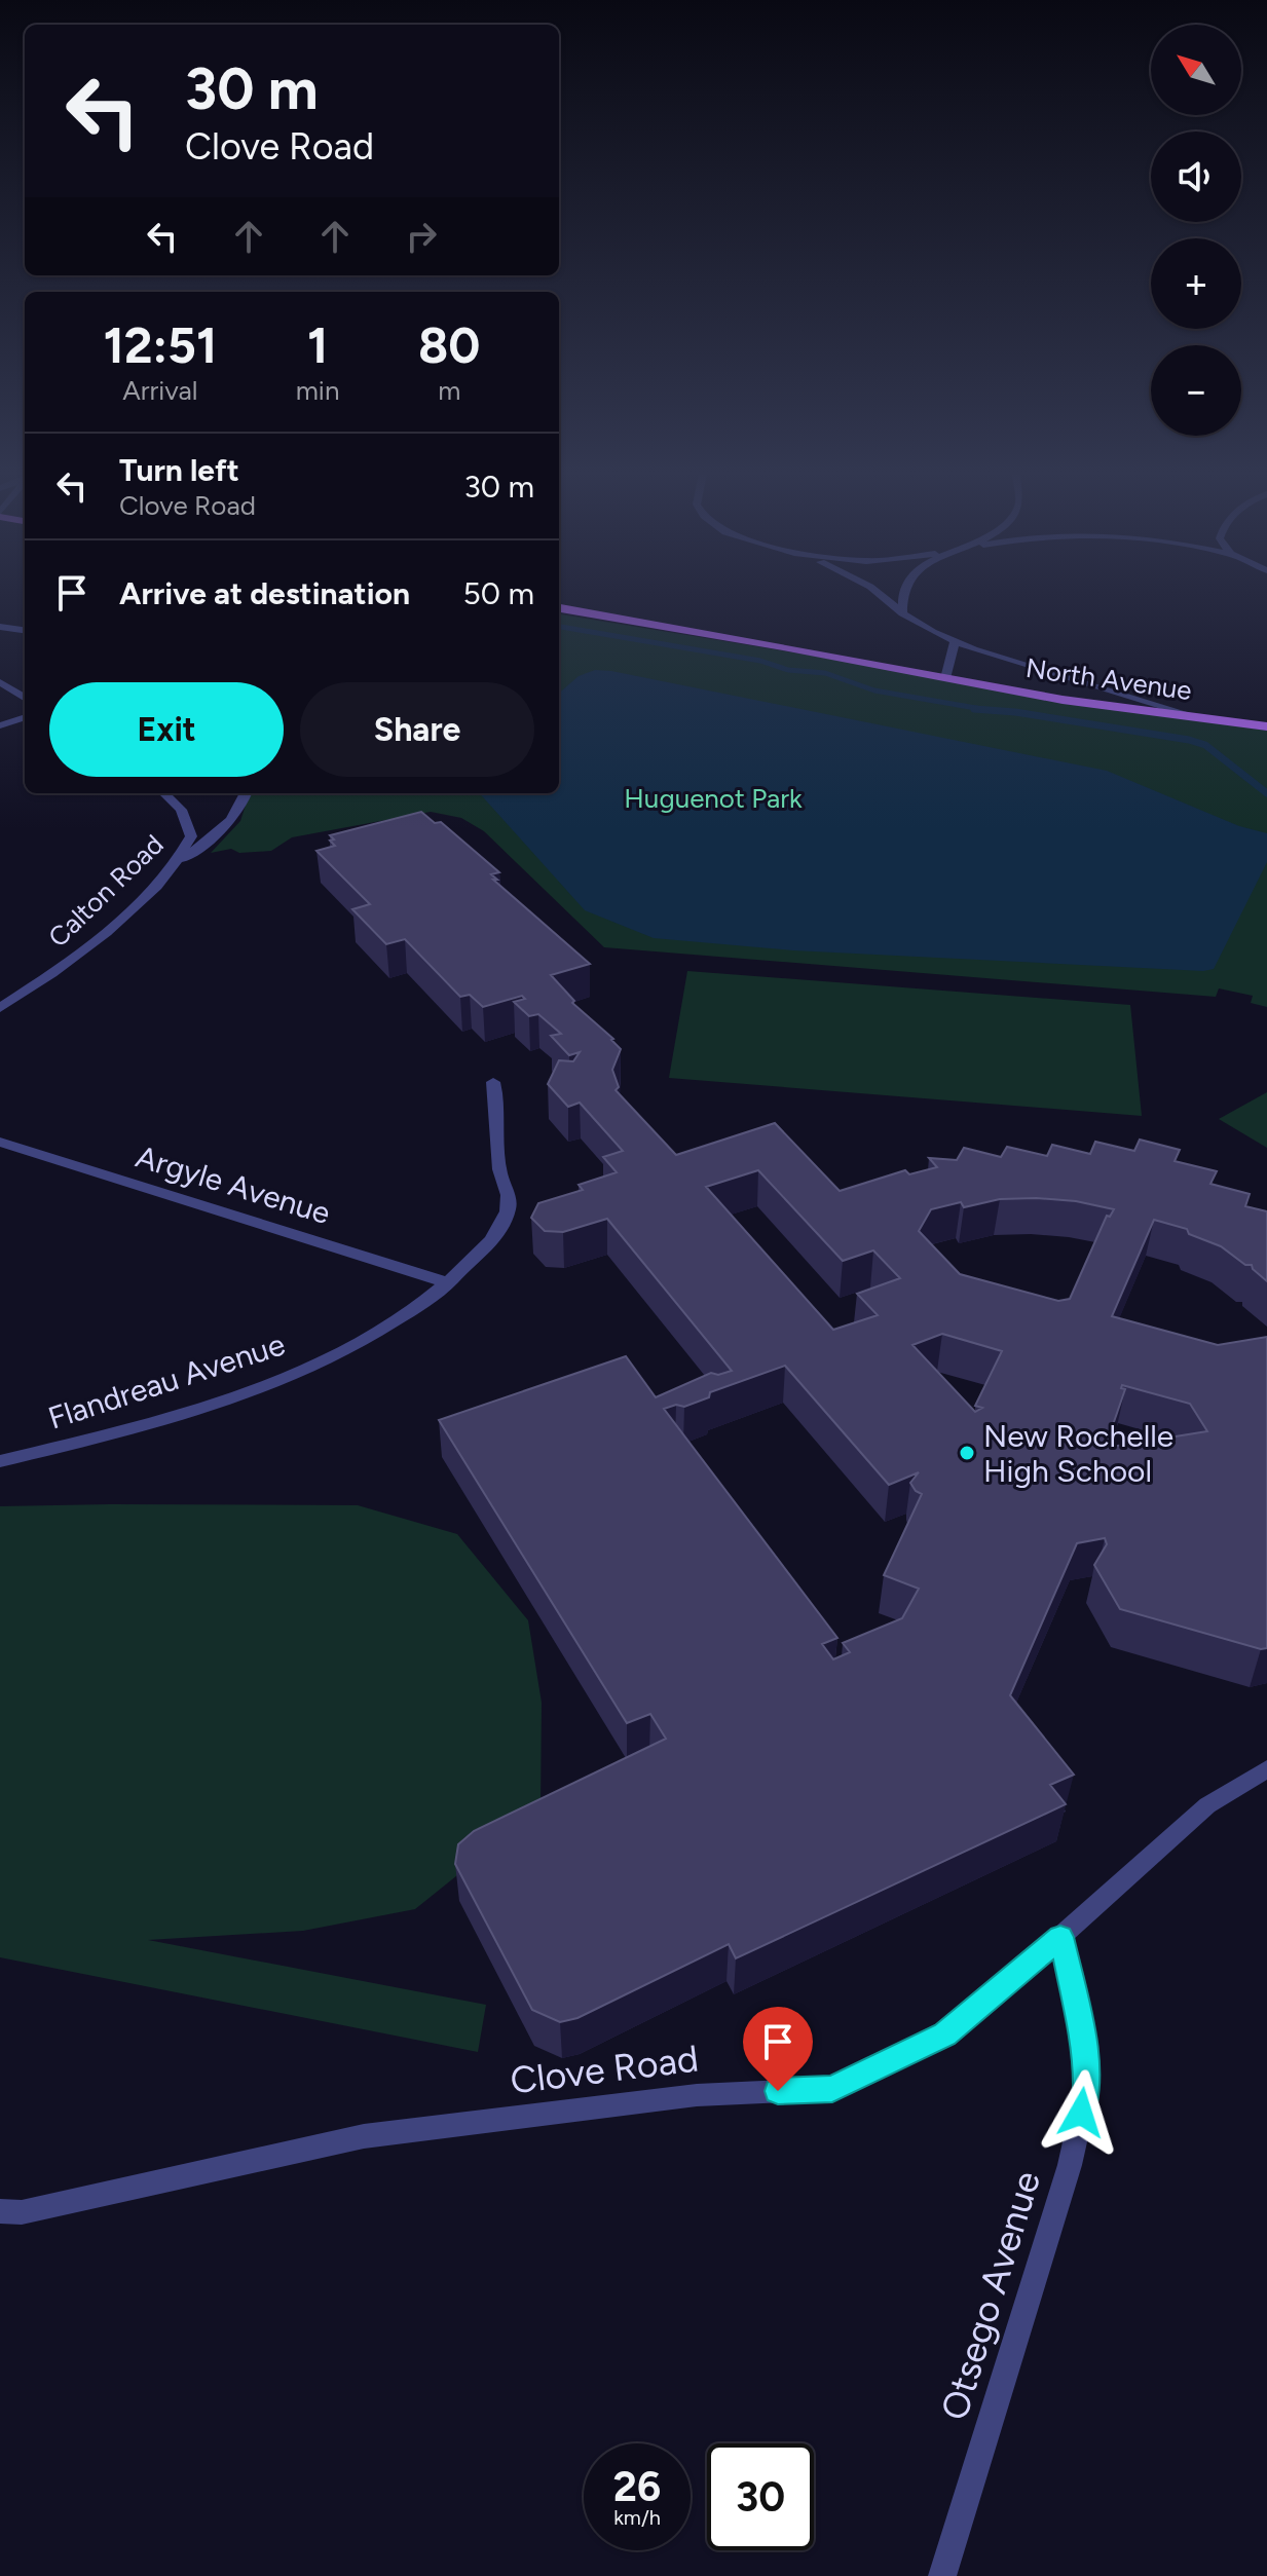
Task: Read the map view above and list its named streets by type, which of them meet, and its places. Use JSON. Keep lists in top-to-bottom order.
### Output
{
  "streets": {
    "main road": ["North Avenue"],
    "street": [
      "Calton Road",
      "Argyle Avenue",
      "Flandreau Avenue",
      "Clove Road",
      "Otsego Avenue"
    ]
  },
  "crossings": [
    ["Argyle Avenue", "Flandreau Avenue"],
    ["Clove Road", "Otsego Avenue"]
  ],
  "parks": ["Huguenot Park"],
  "places": ["New Rochelle High School"],
  "north": "top left",
  "page": {
    "map_buttons": ["+", "−"],
    "turn": ["30 m", "Clove Road"],
    "eta": [
      "12:51",
      "Arrival",
      "1",
      "min",
      "80",
      "m"
    ],
    "list": [
      {
        "name": "Turn left",
        "note": "Clove Road",
        "value": "30 m"
      },
      {
        "name": "Arrive at destination",
        "value": "50 m"
      }
    ],
    "buttons": ["Exit", "Share"],
    "speed": "26 km/h",
    "limit": "30"
  }
}
